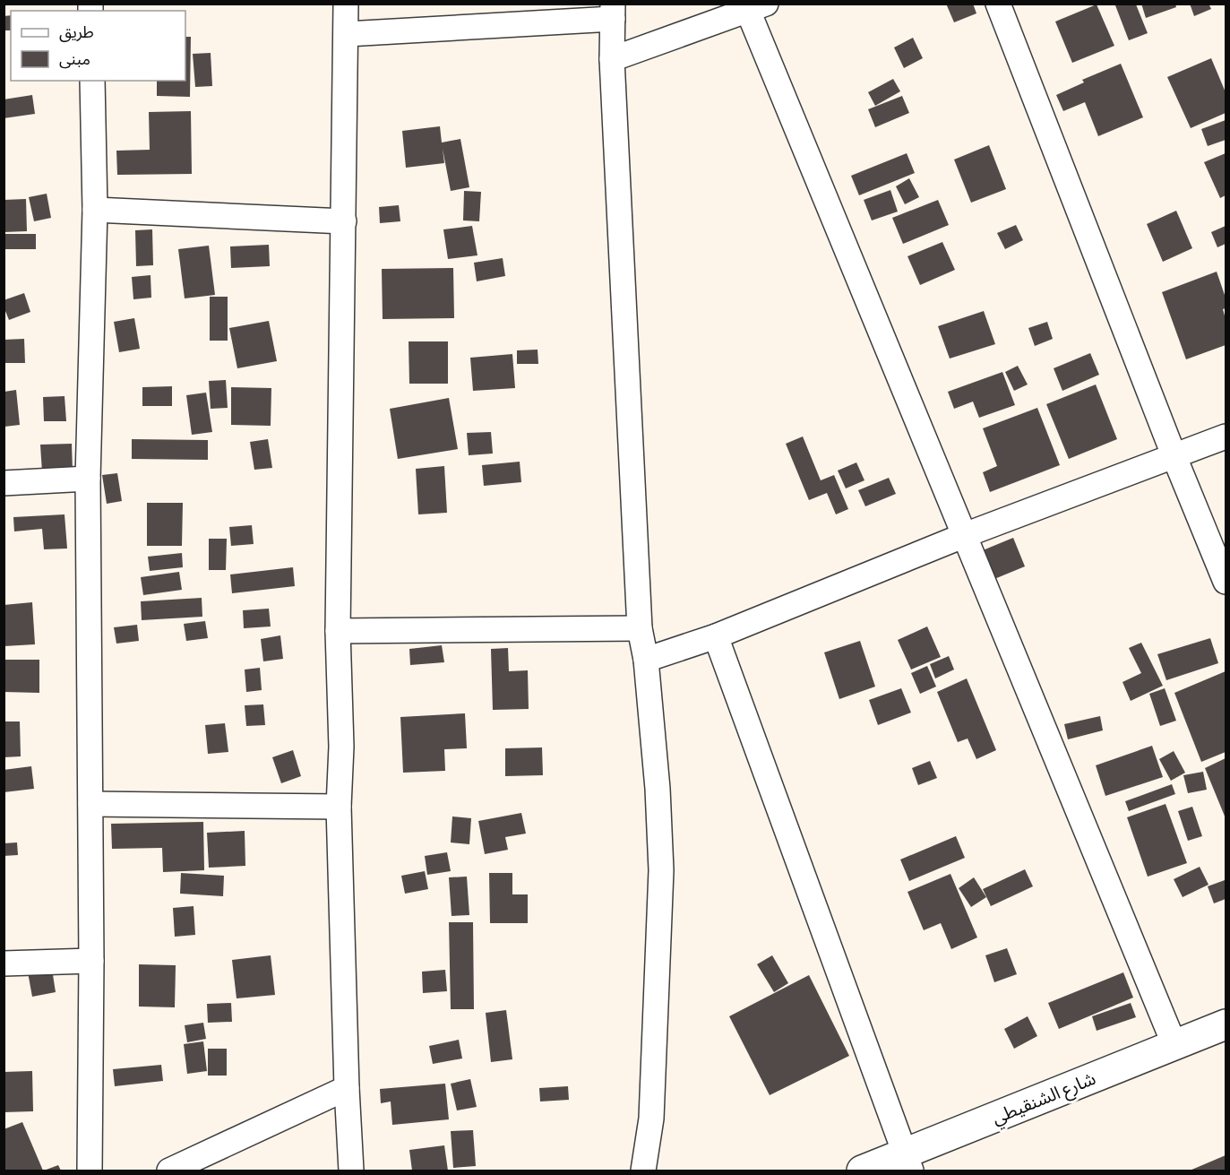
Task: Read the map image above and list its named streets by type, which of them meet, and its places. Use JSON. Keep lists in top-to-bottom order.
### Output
{
  "streets": {
    "street": ["شارع الشنقيطي"]
  },
  "legend": ["طريق", "مبنى"]
}
